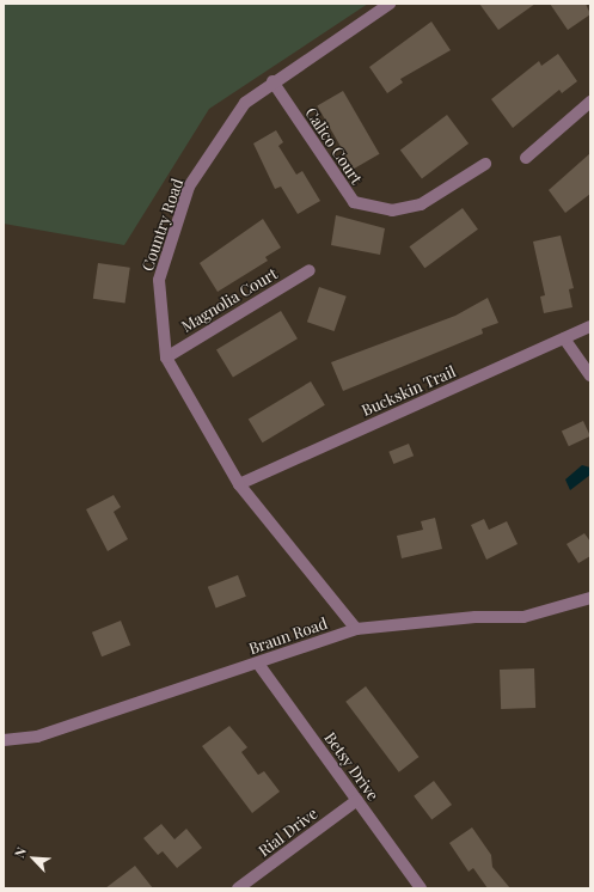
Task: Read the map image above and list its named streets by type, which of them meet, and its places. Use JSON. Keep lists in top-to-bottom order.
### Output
{
  "streets": {
    "street": [
      "Calico Court",
      "Country Road",
      "Magnolia Court",
      "Buckskin Trail",
      "Braun Road",
      "Betsy Drive",
      "Rial Drive"
    ]
  },
  "crossings": [
    ["Calico Court", "Country Road"],
    ["Country Road", "Magnolia Court"],
    ["Country Road", "Buckskin Trail"],
    ["Country Road", "Braun Road"],
    ["Braun Road", "Betsy Drive"],
    ["Betsy Drive", "Rial Drive"]
  ],
  "north": "top left"
}
